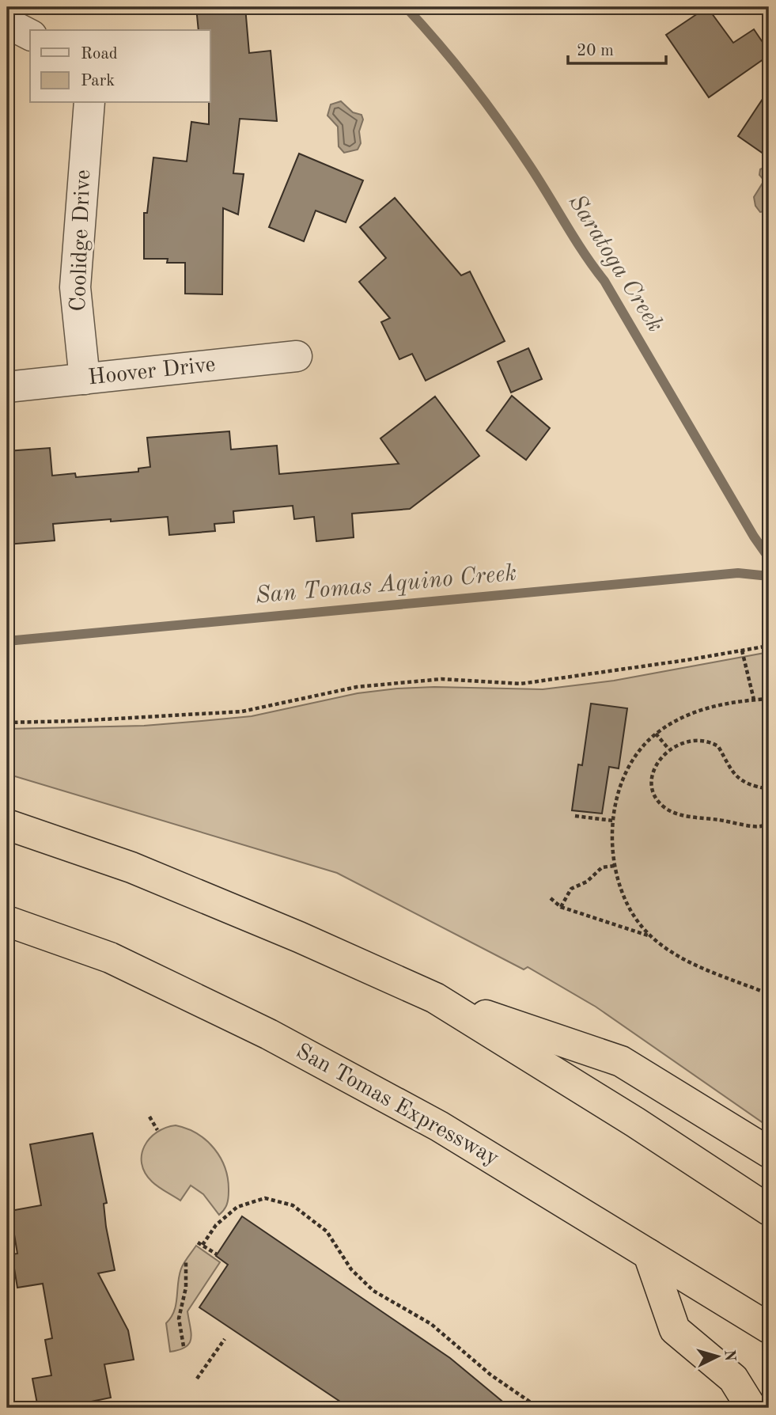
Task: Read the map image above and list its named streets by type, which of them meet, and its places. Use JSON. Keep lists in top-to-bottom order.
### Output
{
  "streets": {
    "highway": ["San Tomas Expressway"],
    "street": ["Coolidge Drive", "Hoover Drive"]
  },
  "crossings": [
    ["Coolidge Drive", "Hoover Drive"]
  ],
  "water": ["Saratoga Creek", "San Tomas Aquino Creek"],
  "legend": ["Road", "Park"],
  "scale_bar": "20 m",
  "north": "right"
}
